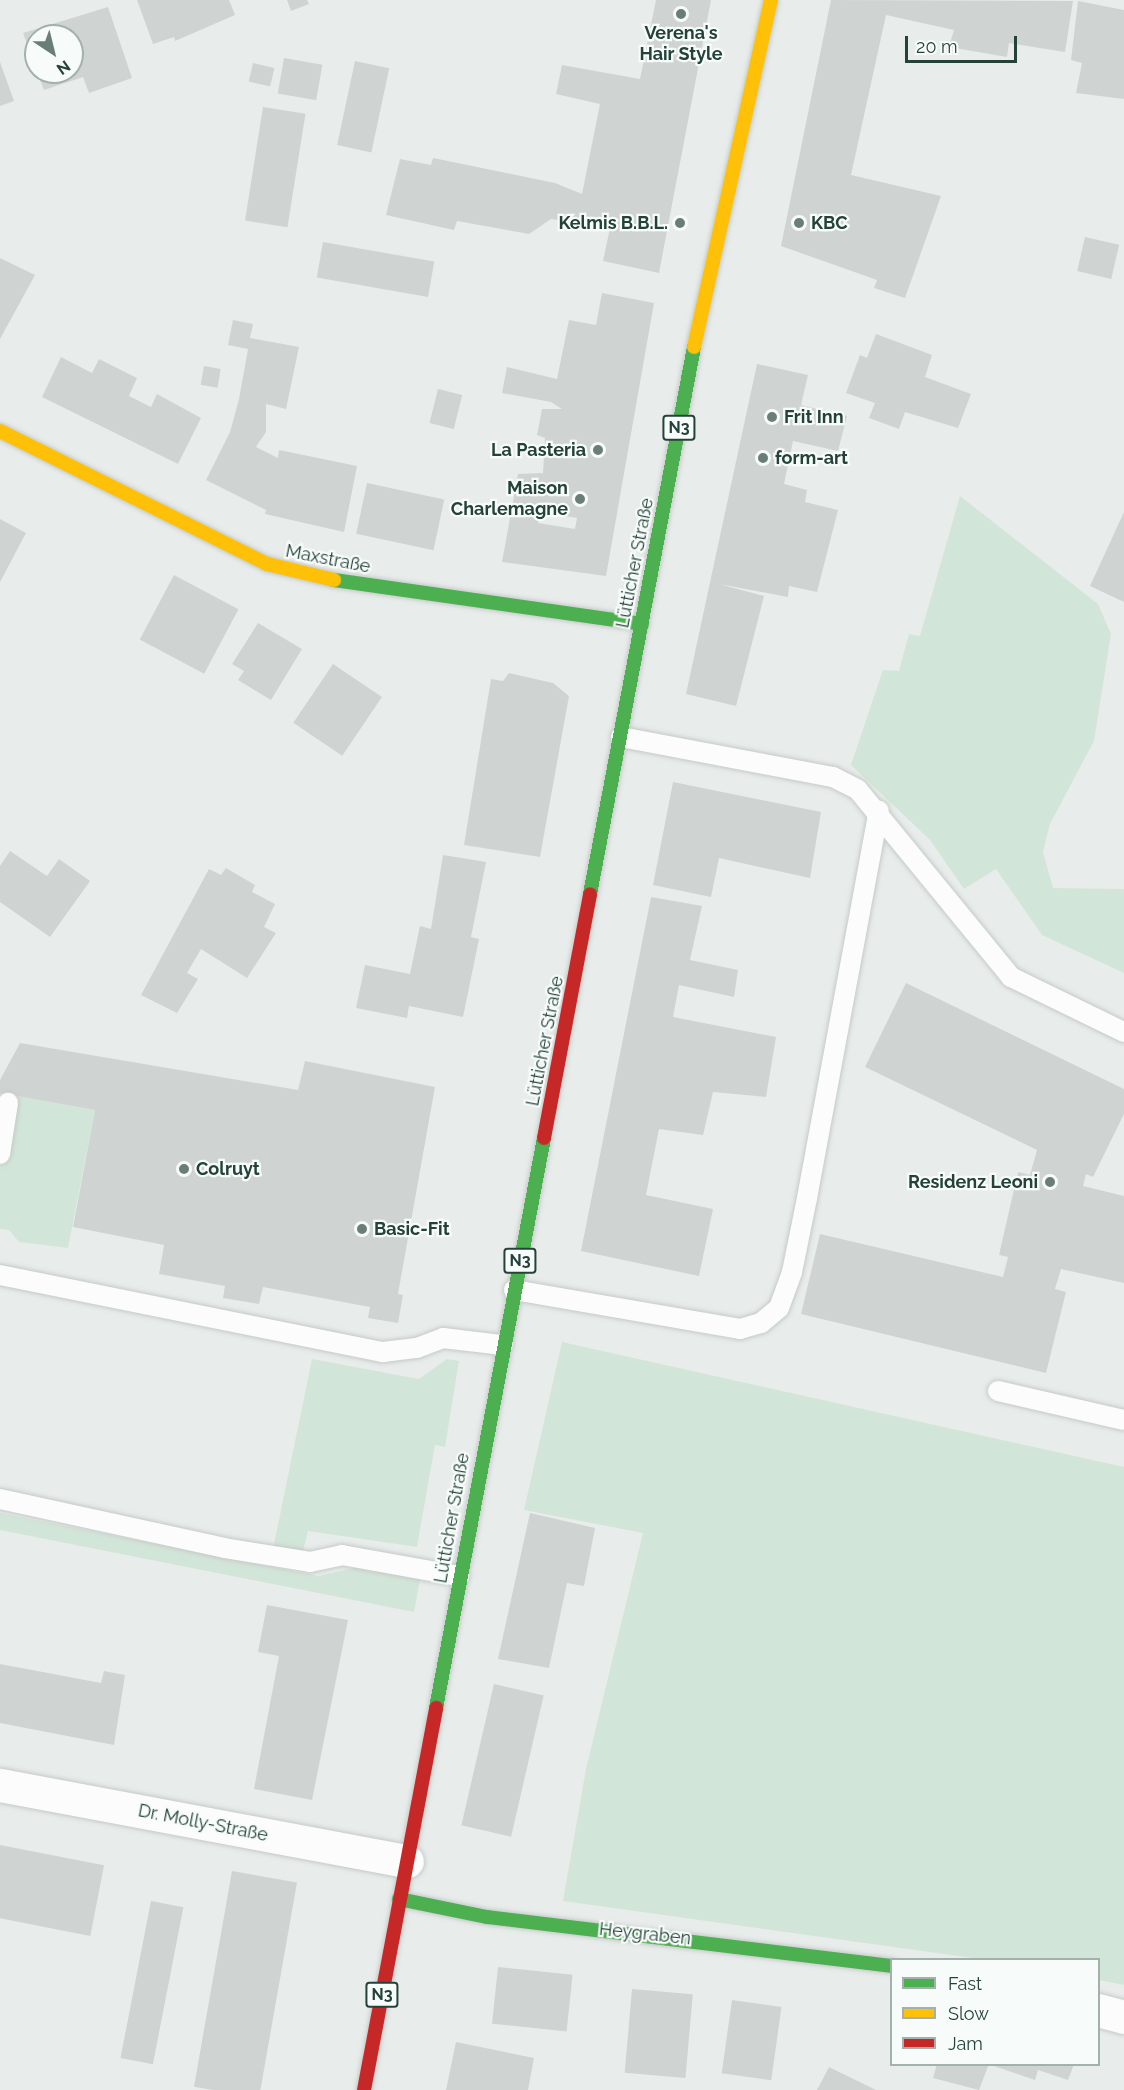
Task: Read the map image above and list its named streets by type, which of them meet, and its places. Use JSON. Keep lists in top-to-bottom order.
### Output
{
  "streets": {
    "main road": [
      "N3",
      "Maxstraße",
      "Lütticher Straße",
      "Heygraben"
    ],
    "street": ["Dr. Molly-Straße"]
  },
  "crossings": [
    ["Maxstraße", "Lütticher Straße"],
    ["Lütticher Straße", "Dr. Molly-Straße"],
    ["Lütticher Straße", "Heygraben"]
  ],
  "places": [
    "Verena's Hair Style",
    "Kelmis B.B.L.",
    "KBC",
    "Frit Inn",
    "La Pasteria",
    "form-art",
    "Maison Charlemagne",
    "Colruyt",
    "Residenz Leoni",
    "Basic-Fit"
  ],
  "legend": ["Fast", "Slow", "Jam"],
  "scale_bar": "20 m",
  "north": "bottom right"
}
